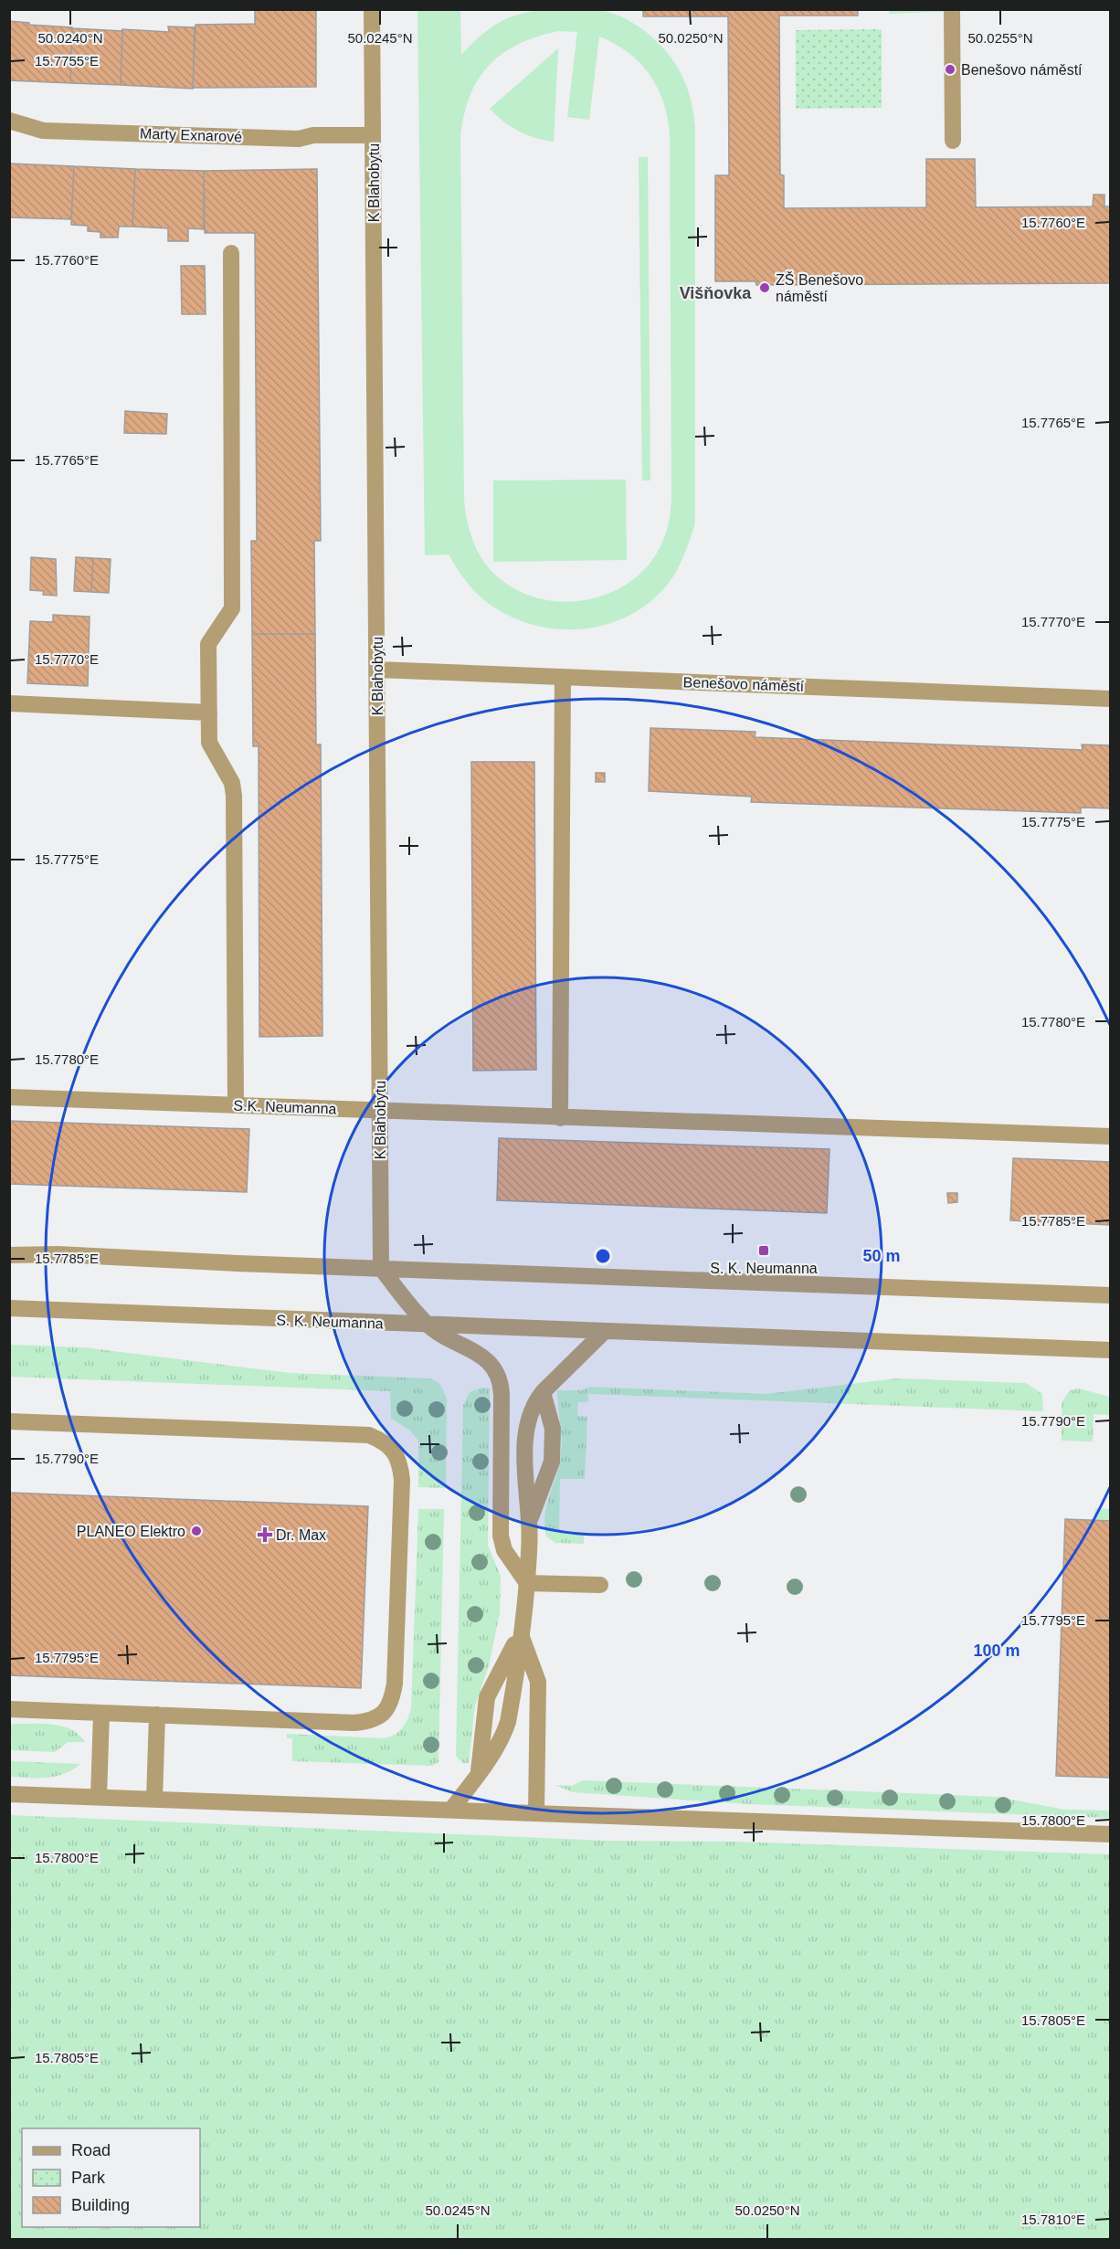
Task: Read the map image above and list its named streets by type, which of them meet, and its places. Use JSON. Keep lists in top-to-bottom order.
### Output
{
  "streets": {
    "street": [
      "Marty Exnarové",
      "K Blahobytu",
      "Benešovo náměstí",
      "S.K. Neumanna",
      "S. K. Neumanna"
    ]
  },
  "crossings": [
    ["Marty Exnarové", "K Blahobytu"],
    ["K Blahobytu", "Benešovo náměstí"],
    ["K Blahobytu", "S.K. Neumanna"]
  ],
  "districts": ["Višňovka"],
  "places": {
    "other": ["Benešovo náměstí", "ZŠ Benešovo náměstí", "PLANEO Elektro"],
    "transit": ["S. K. Neumanna"],
    "health": ["Dr. Max"]
  },
  "legend": ["Road", "Park", "Building"],
  "coordinates": [
    "50.0240°N",
    "50.0245°N",
    "50.0250°N",
    "50.0255°N",
    "15.7755°E",
    "15.7760°E",
    "15.7765°E",
    "15.7770°E",
    "15.7775°E",
    "15.7780°E",
    "15.7785°E",
    "15.7790°E",
    "15.7795°E",
    "15.7800°E",
    "15.7805°E",
    "15.7810°E"
  ],
  "rings": ["50 m", "100 m"]
}
